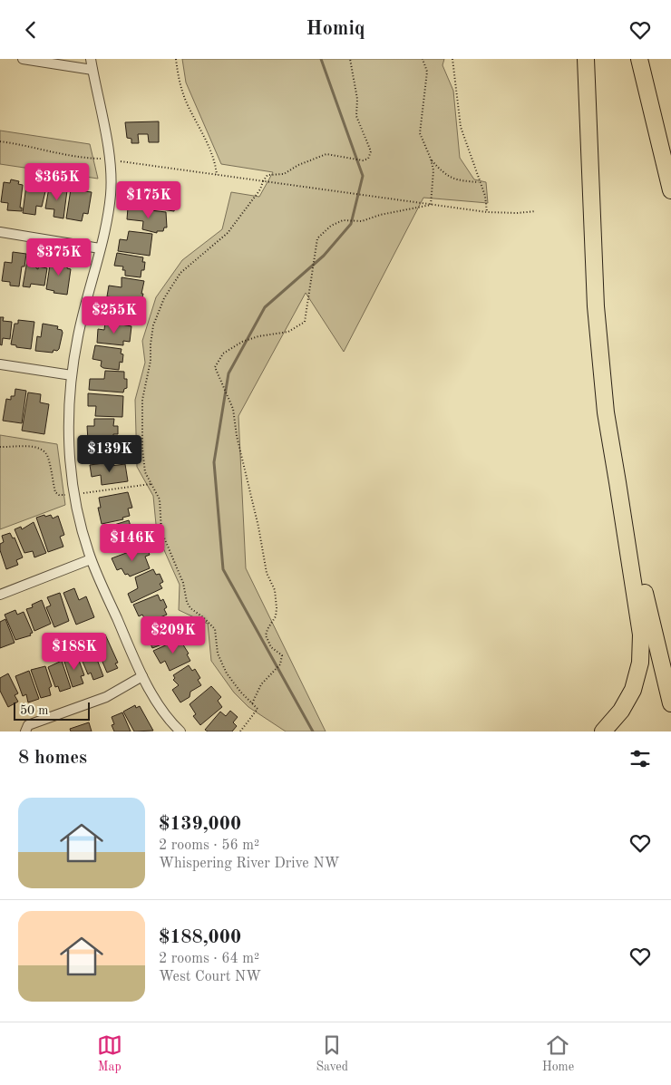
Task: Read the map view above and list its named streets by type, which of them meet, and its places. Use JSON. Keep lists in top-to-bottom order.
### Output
{
  "scale_bar": "50 m",
  "page": {
    "header": "Homiq",
    "price": [
      "$365K",
      "$175K",
      "$375K",
      "$255K",
      "$139K",
      "$146K",
      "$209K",
      "$188K"
    ],
    "scale": "50 m",
    "heading": "8 homes",
    "list": [
      {
        "name": "$139,000",
        "note": "2 rooms · 56 m² · Whispering River Drive NW"
      },
      {
        "name": "$188,000",
        "note": "2 rooms · 64 m² · West Court NW"
      }
    ],
    "tabs": ["Map", "Saved", "Home"]
  }
}
